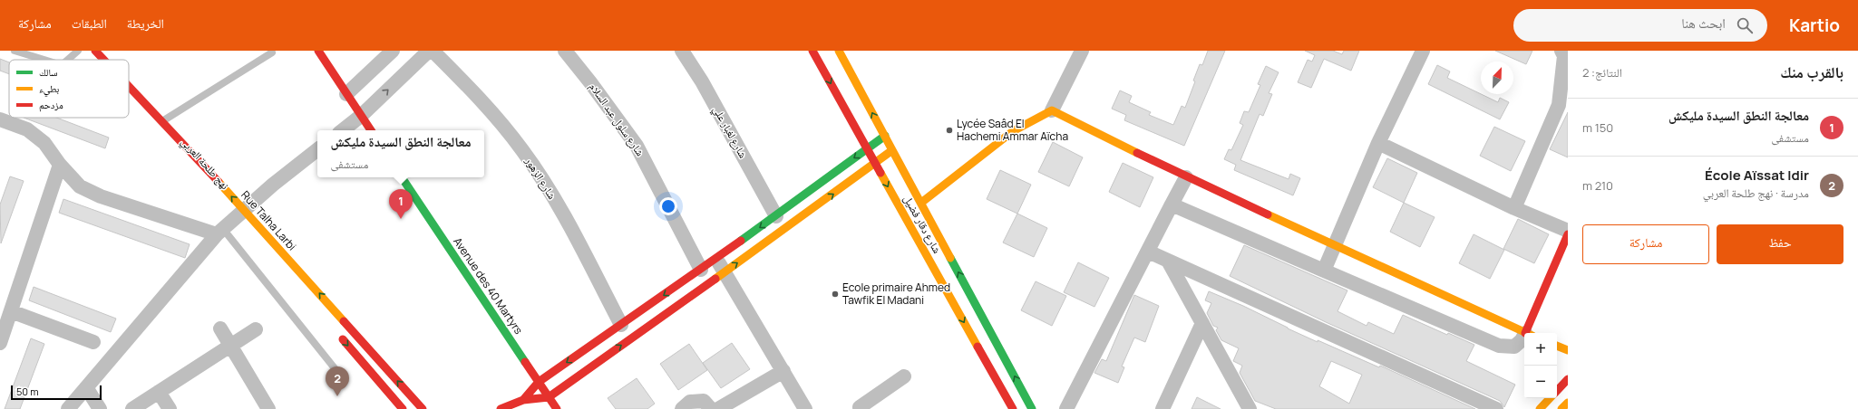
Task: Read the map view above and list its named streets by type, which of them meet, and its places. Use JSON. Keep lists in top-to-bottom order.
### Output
{
  "streets": {
    "main road": [
      "نهج طلحة العربي",
      "Rue Talha Larbi",
      "شارع دقار فضيل",
      "Avenue des 40 Martyrs"
    ],
    "street": ["شارع سلول عبد السلام", "شارع لغبار علي", "شارع الزهور"]
  },
  "crossings": [
    ["نهج طلحة العربي", "Rue Talha Larbi"]
  ],
  "one_way": ["Rue Talha Larbi"],
  "places": ["Lycée Saâd El Hachemi Ammar Aïcha", "Ecole primaire Ahmed Tawfik El Madani"],
  "legend": ["سالك", "بطيء", "مزدحم"],
  "scale_bar": "50 m",
  "north": "top right",
  "page": {
    "header": "Kartio",
    "search": "ابحث هنا",
    "nav": ["الخريطة", "الطبقات", "مشاركة"],
    "heading": ["بالقرب منك", "النتائج: 2"],
    "list": [
      {
        "mark": "1",
        "name": "معالجة النطق السيدة مليكش",
        "note": "مستشفى",
        "value": "150 m"
      },
      {
        "mark": "2",
        "name": "École Aïssat Idir",
        "note": "مدرسة · نهج طلحة العربي",
        "value": "210 m"
      }
    ],
    "popup": ["معالجة النطق السيدة مليكش", "مستشفى"],
    "pins": ["1", "2"],
    "buttons": ["حفظ", "مشاركة"],
    "map_buttons": ["+", "−"],
    "scale": "50 m"
  }
}
